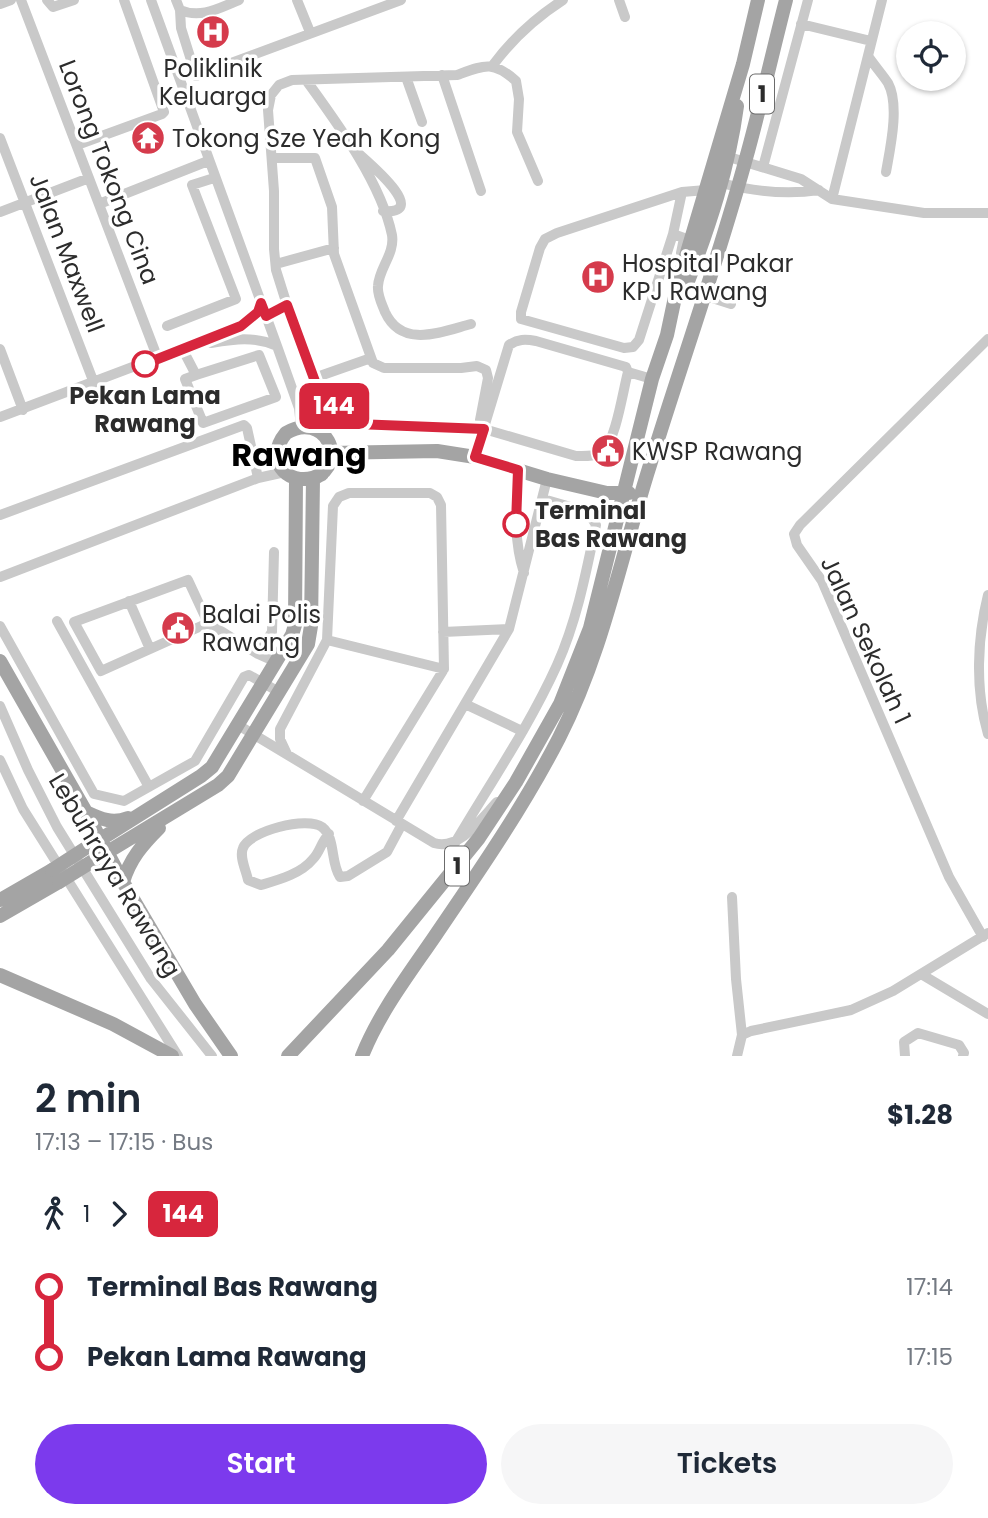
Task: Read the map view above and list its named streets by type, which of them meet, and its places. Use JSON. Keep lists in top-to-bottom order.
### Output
{
  "streets": {
    "main road": ["1"],
    "street": [
      "Lorong Tokong Cina",
      "Jalan Maxwell",
      "Jalan Sekolah 1",
      "Lebuhraya Rawang"
    ]
  },
  "districts": ["Rawang"],
  "places": {
    "hospital": ["Poliklinik Keluarga", "Hospital Pakar KPJ Rawang"],
    "temple": ["Tokong Sze Yeah Kong"],
    "other": ["Pekan Lama Rawang", "Terminal Bas Rawang"],
    "public building": ["KWSP Rawang", "Balai Polis Rawang"]
  },
  "lines": ["bus line 144"],
  "page": {
    "on_map": "144",
    "heading": ["2 min", "17:13 – 17:15 · Bus", "$1.28"],
    "legs": ["1", "144"],
    "list": [
      {
        "name": "Terminal Bas Rawang",
        "value": "17:14"
      },
      {
        "name": "Pekan Lama Rawang",
        "value": "17:15"
      }
    ],
    "buttons": ["Start", "Tickets"]
  }
}
